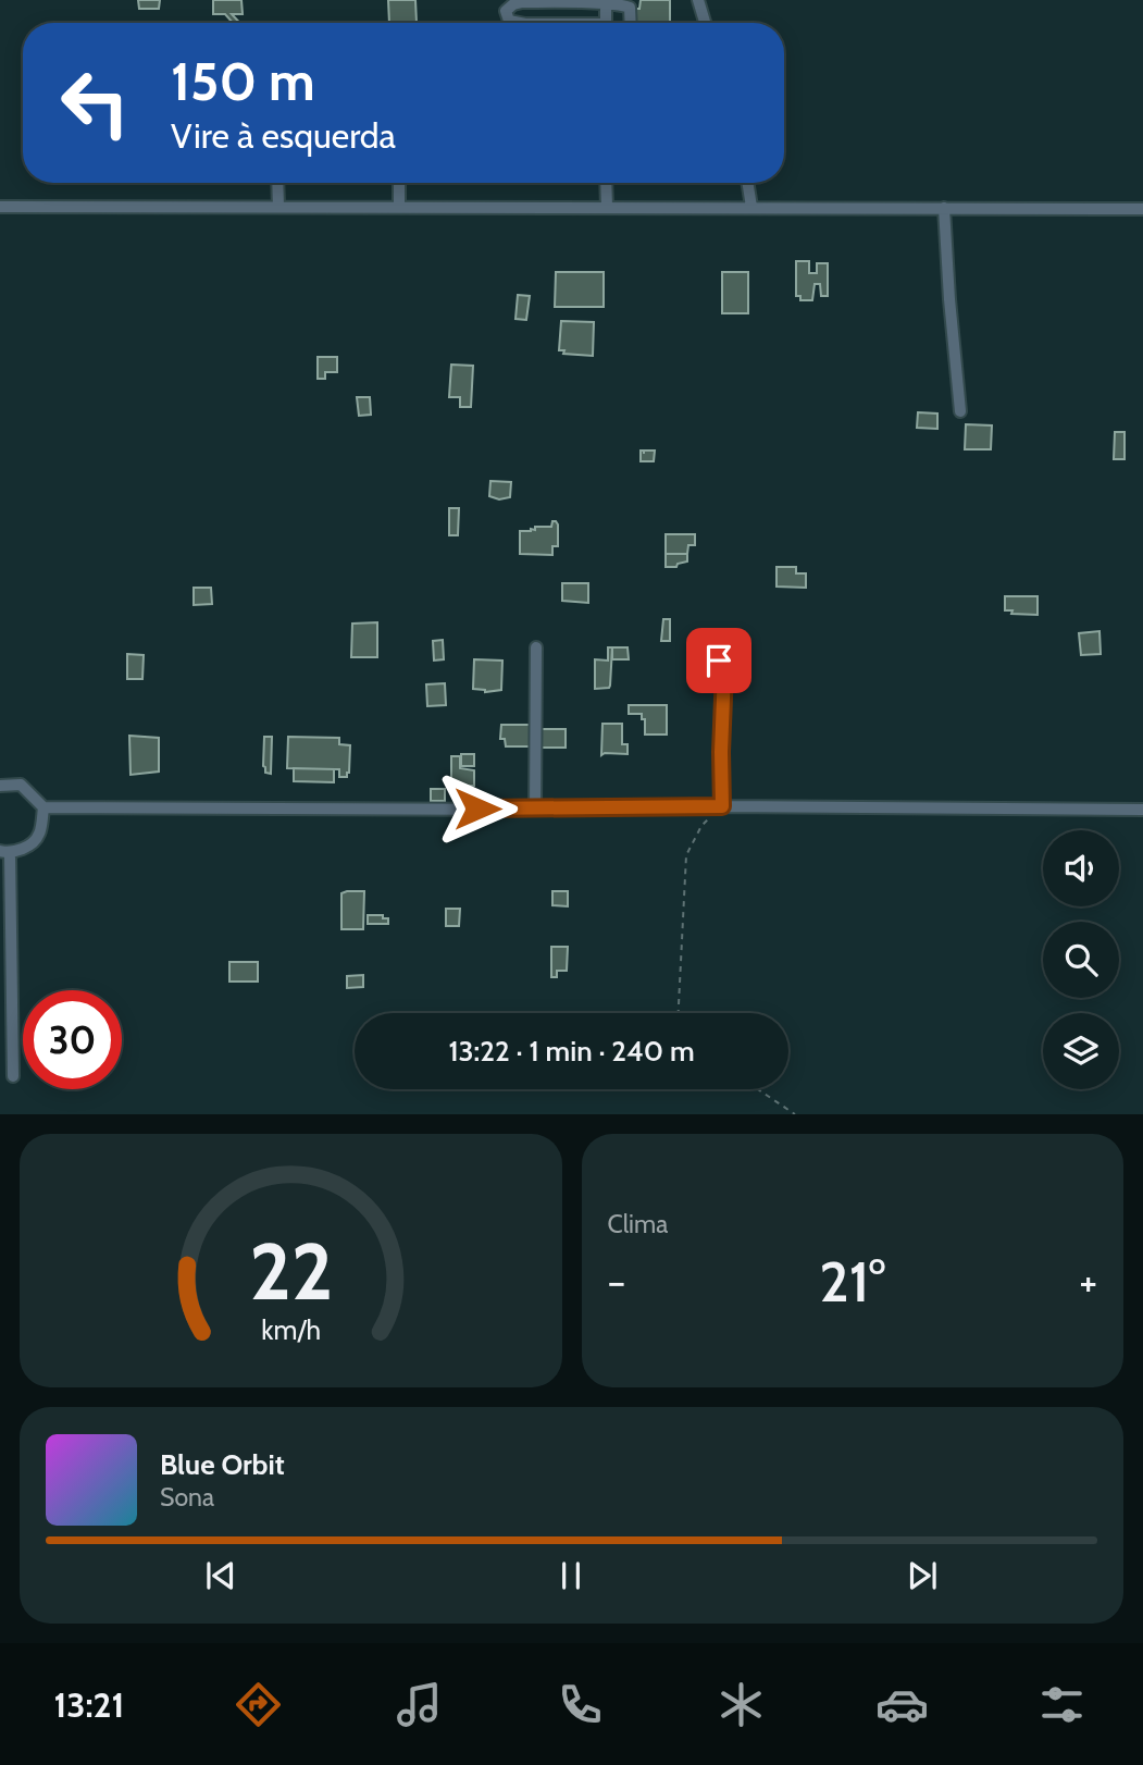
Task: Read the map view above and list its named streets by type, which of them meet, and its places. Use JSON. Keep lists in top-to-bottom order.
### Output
{
  "page": {
    "turn": ["150 m", "Vire à esquerda"],
    "limit": "30",
    "trip": "13:22 · 1 min · 240 m",
    "tile": "Clima",
    "heat": ["−", "21°", "+"],
    "song": ["Blue Orbit", "Sona"],
    "tabs": "13:21",
    "gauge": ["22", "km/h"]
  }
}
